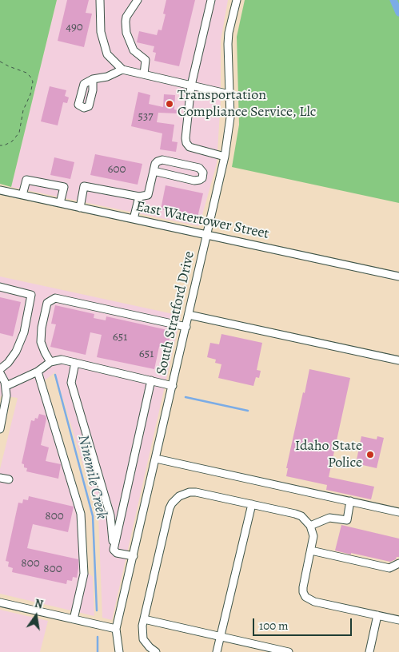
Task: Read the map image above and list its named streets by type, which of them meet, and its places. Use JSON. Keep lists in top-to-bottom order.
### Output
{
  "streets": {
    "street": ["East Watertower Street", "South Stratford Drive"]
  },
  "crossings": [
    ["East Watertower Street", "South Stratford Drive"]
  ],
  "water": ["Ninemile Creek"],
  "places": ["Transportation Compliance Service, Llc", "Idaho State Police"],
  "house_numbers": [
    "490",
    "537",
    "600",
    "651",
    "651",
    "800",
    "800",
    "800"
  ],
  "scale_bar": "100 m",
  "north": "top"
}
